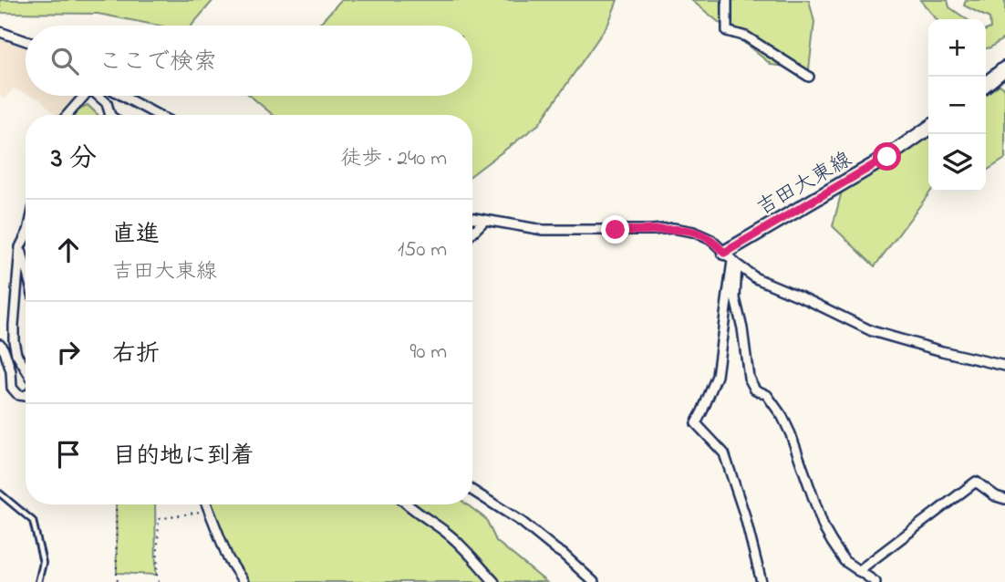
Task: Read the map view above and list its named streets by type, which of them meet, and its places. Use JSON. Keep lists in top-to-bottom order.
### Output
{
  "streets": {
    "main road": ["吉田大東線"]
  },
  "page": {
    "map_buttons": ["+", "−"],
    "search": "ここで検索",
    "heading": ["3 分", "徒歩 · 240 m"],
    "list": [
      ["直進", "吉田大東線", "150 m"],
      ["右折", "90 m"],
      "目的地に到着"
    ]
  }
}
